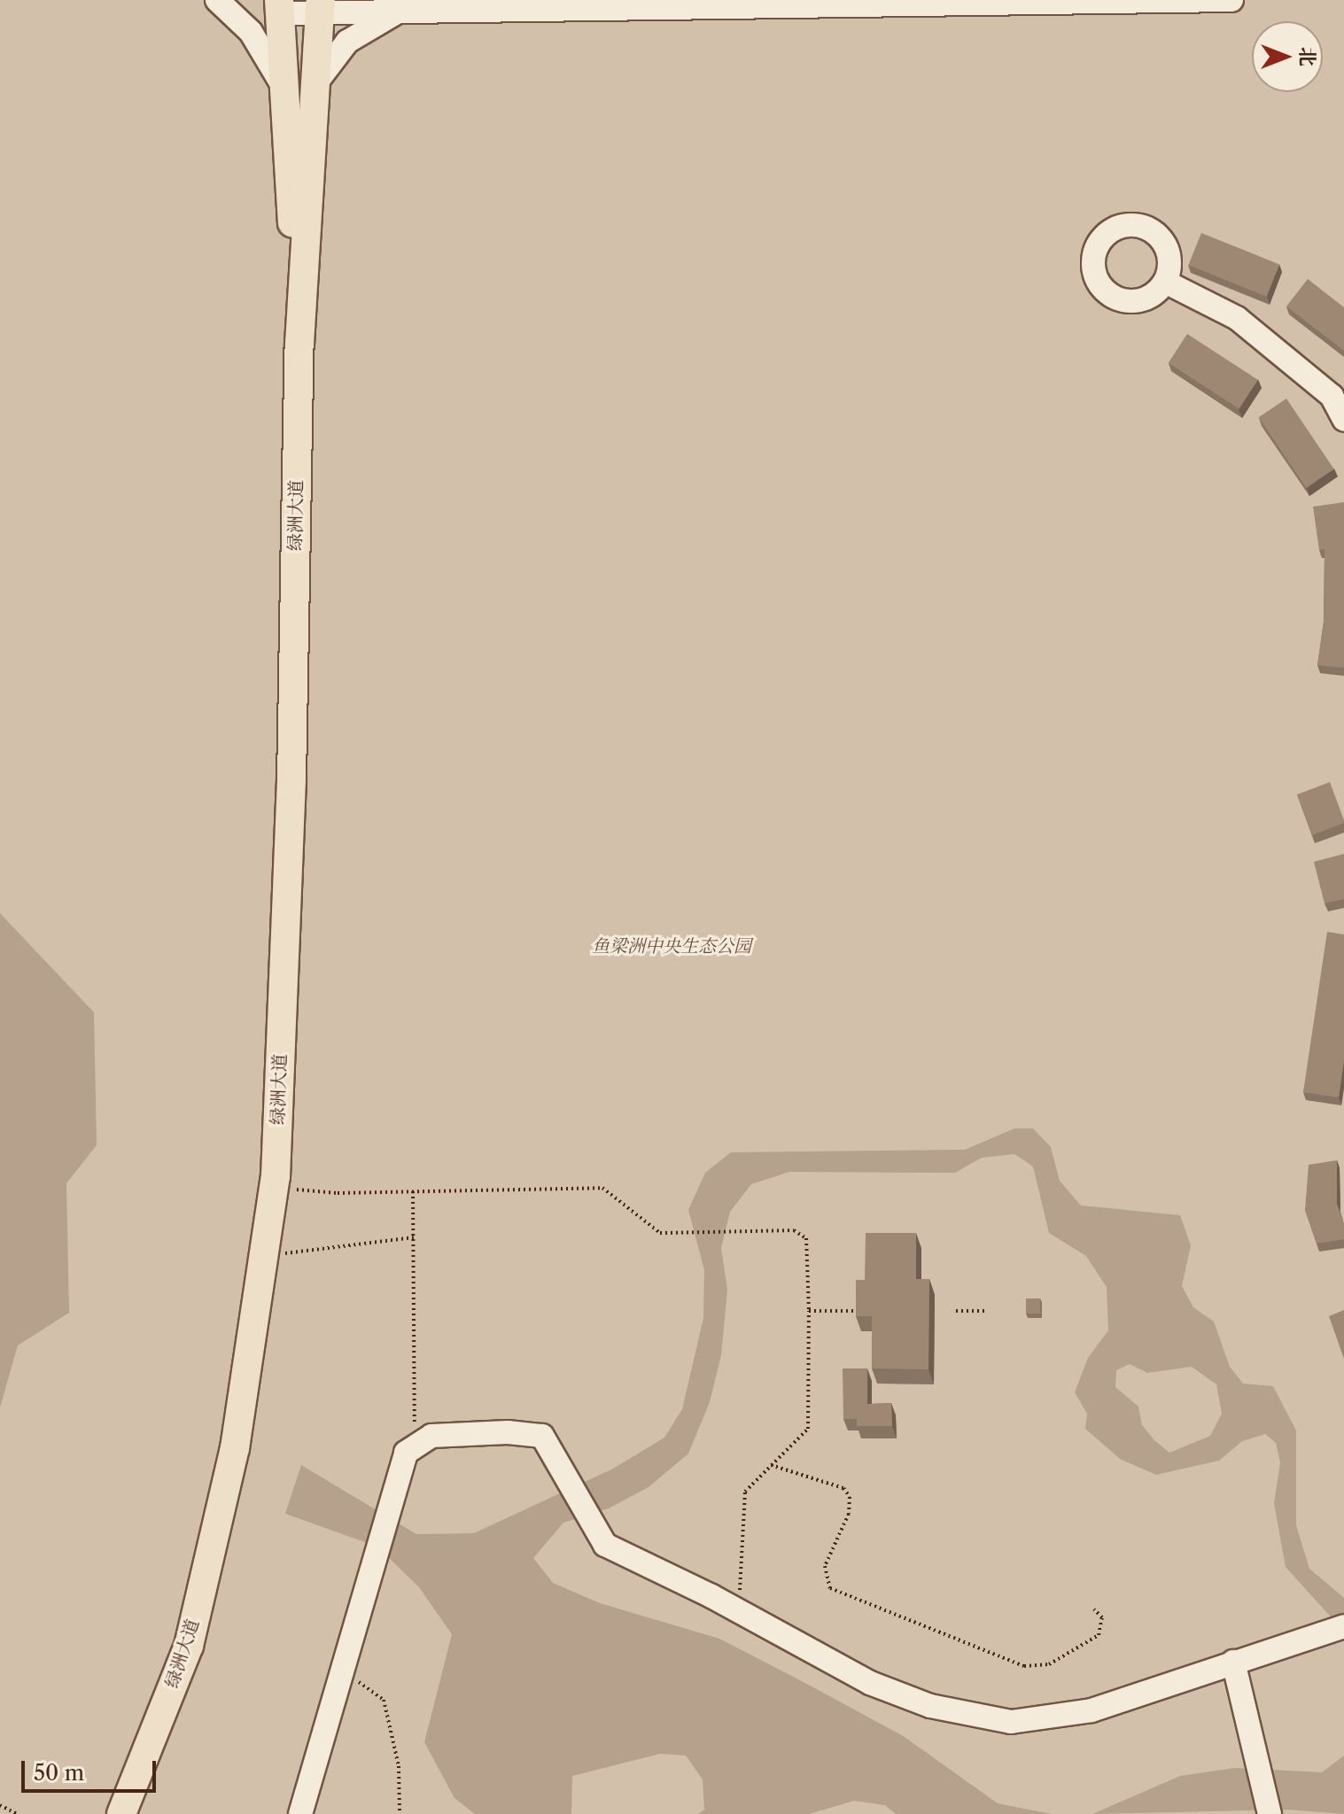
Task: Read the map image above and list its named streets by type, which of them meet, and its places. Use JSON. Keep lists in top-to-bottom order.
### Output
{
  "streets": {
    "main road": ["绿洲大道"]
  },
  "parks": ["鱼梁洲中央生态公园"],
  "scale_bar": "50 m",
  "north": "right"
}
